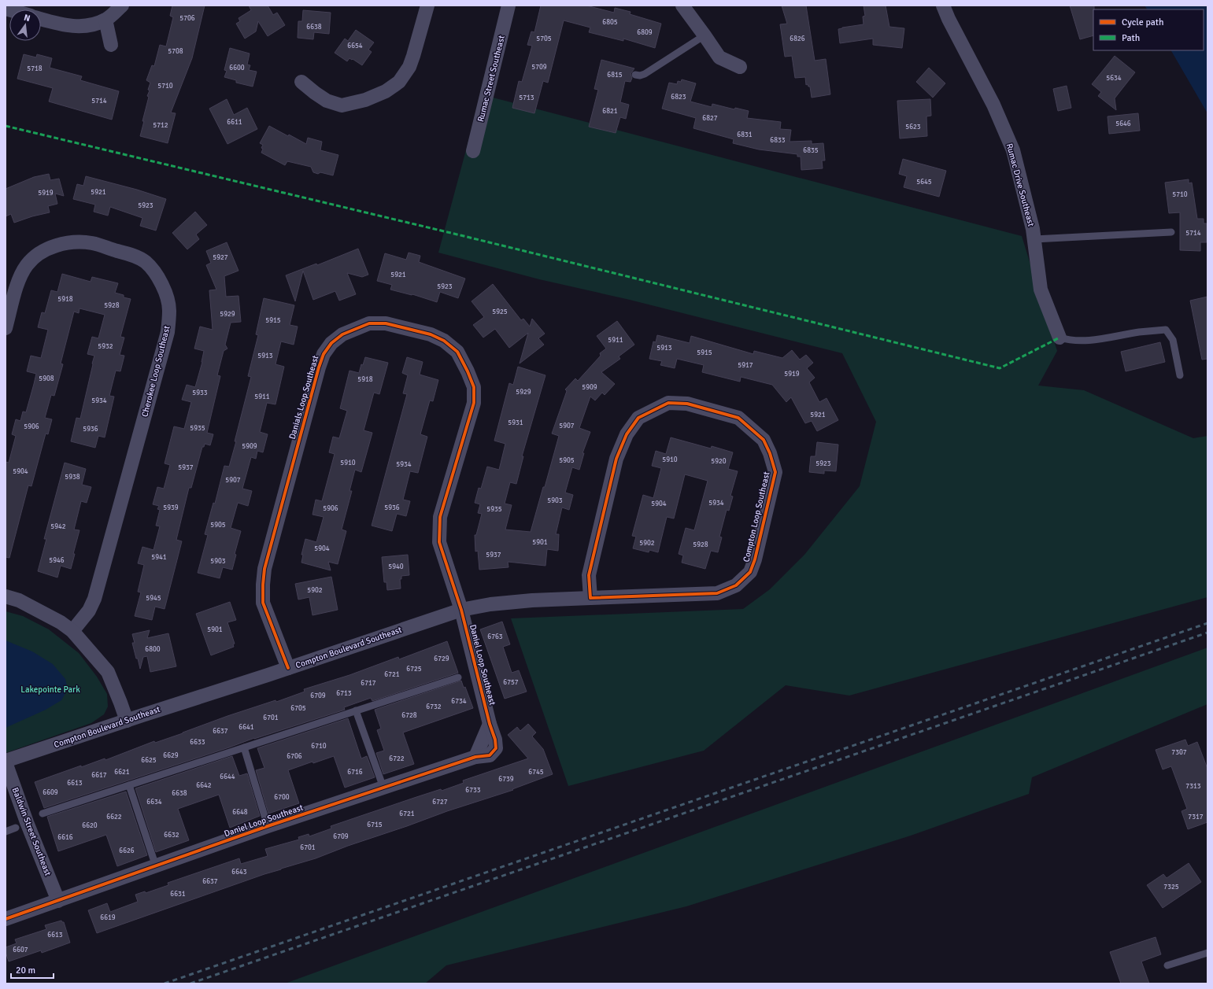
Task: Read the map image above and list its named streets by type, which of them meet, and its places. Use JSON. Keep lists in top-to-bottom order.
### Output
{
  "streets": {
    "street": [
      "Rumac Street Southeast",
      "Rumac Drive Southeast",
      "Cherokee Loop Southeast",
      "Danials Loop Southeast",
      "Compton Loop Southeast",
      "Compton Boulevard Southeast",
      "Daniel Loop Southeast",
      "Baldwin Street Southeast"
    ]
  },
  "crossings": [
    ["Danials Loop Southeast", "Compton Boulevard Southeast"],
    ["Danials Loop Southeast", "Daniel Loop Southeast"],
    ["Compton Loop Southeast", "Compton Boulevard Southeast"],
    ["Compton Boulevard Southeast", "Daniel Loop Southeast"],
    ["Compton Boulevard Southeast", "Baldwin Street Southeast"],
    ["Daniel Loop Southeast", "Baldwin Street Southeast"]
  ],
  "parks": ["Lakepointe Park"],
  "house_numbers": [
    "5706",
    "6805",
    "6638",
    "6809",
    "5705",
    "6826",
    "6654",
    "5708",
    "5709",
    "6600",
    "5718",
    "6815",
    "5634",
    "5710",
    "6823",
    "5713",
    "5714",
    "6821",
    "6827",
    "6611",
    "5646",
    "5712",
    "5623",
    "6831",
    "6833",
    "6835",
    "5645",
    "5921",
    "5919",
    "5710",
    "5923",
    "5714",
    "5927",
    "5921",
    "5923",
    "5918",
    "5928",
    "5925",
    "5929",
    "5915",
    "5911",
    "5932",
    "5913",
    "5915",
    "5913",
    "5917",
    "5919",
    "5908",
    "5918",
    "5909",
    "5929",
    "5933",
    "5911",
    "5934",
    "5921",
    "5931",
    "5907",
    "5906",
    "5935",
    "5936",
    "5909",
    "5910",
    "5905",
    "5920",
    "5910",
    "5923",
    "5934",
    "5937",
    "5904",
    "5938",
    "5907",
    "5903",
    "5934",
    "5904",
    "5939",
    "5936",
    "5906",
    "5935",
    "5905",
    "5942",
    "5901",
    "5902",
    "5928",
    "5904",
    "5937",
    "5941",
    "5946",
    "5903",
    "5940",
    "5902",
    "5945",
    "5901",
    "6763",
    "6800",
    "6729",
    "6725",
    "6721",
    "6757",
    "6717",
    "6713",
    "6709",
    "6734",
    "6732",
    "6705",
    "6728",
    "6701",
    "6641",
    "6637",
    "6633",
    "6710",
    "7307",
    "6629",
    "6706",
    "6722",
    "6625",
    "6621",
    "6716",
    "6745",
    "6617",
    "6644",
    "6739",
    "6613",
    "6642",
    "7313",
    "6733",
    "6609",
    "6638",
    "6700",
    "6634",
    "6727",
    "6648",
    "6721",
    "6622",
    "7317",
    "6715",
    "6620",
    "6632",
    "6709",
    "6616",
    "6701",
    "6626",
    "6643",
    "6637",
    "7325",
    "6631",
    "6619",
    "6613",
    "6607"
  ],
  "legend": ["Cycle path", "Path"],
  "scale_bar": "20 m",
  "north": "top"
}
